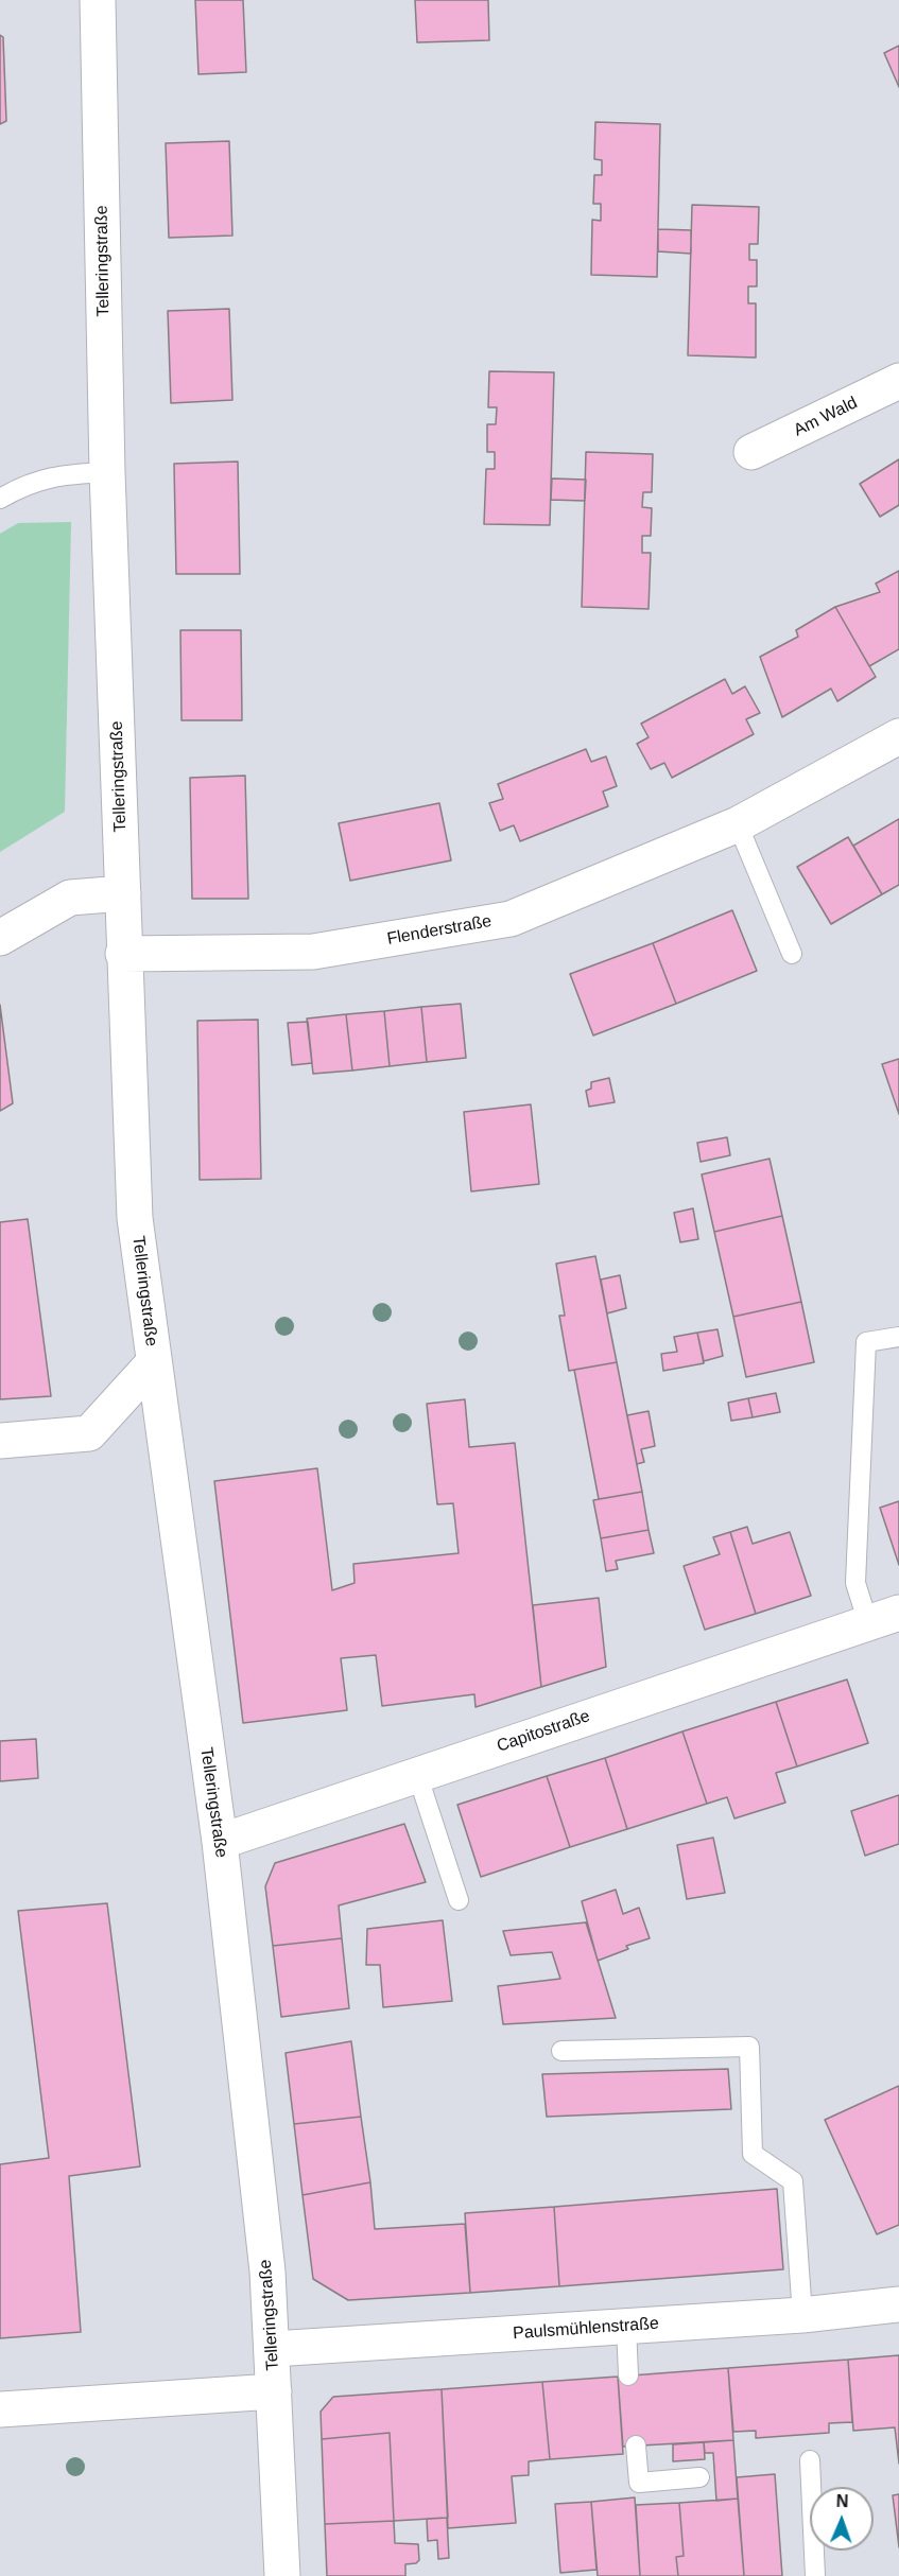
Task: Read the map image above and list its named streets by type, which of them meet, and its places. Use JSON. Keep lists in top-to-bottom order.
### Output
{
  "streets": {
    "street": [
      "Telleringstraße",
      "Am Wald",
      "Flenderstraße",
      "Capitostraße",
      "Paulsmühlenstraße"
    ]
  },
  "crossings": [
    ["Telleringstraße", "Flenderstraße"],
    ["Telleringstraße", "Capitostraße"],
    ["Telleringstraße", "Paulsmühlenstraße"]
  ],
  "north": "top"
}
